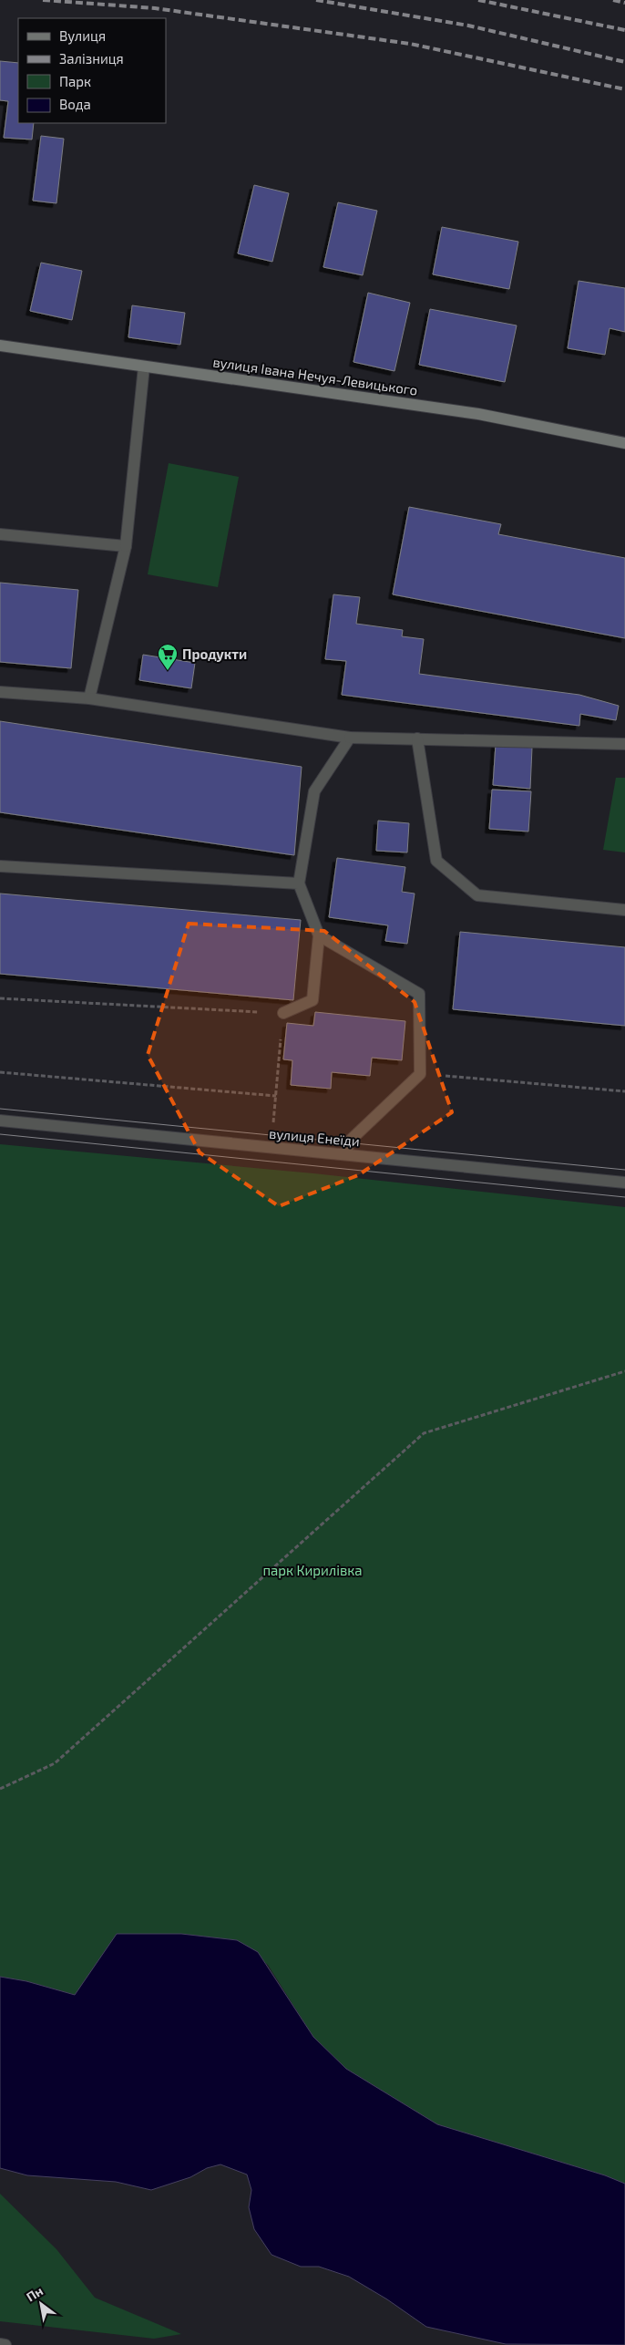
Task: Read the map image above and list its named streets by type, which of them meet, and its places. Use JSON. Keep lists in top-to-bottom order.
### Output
{
  "streets": {
    "street": ["вулиця Івана Нечуя-Левицького", "вулиця Енеїди"]
  },
  "parks": ["парк Кирилівка"],
  "places": {
    "supermarket": ["Продукти"]
  },
  "legend": [
    "Вулиця",
    "Залізниця",
    "Парк",
    "Вода"
  ],
  "north": "top left"
}
